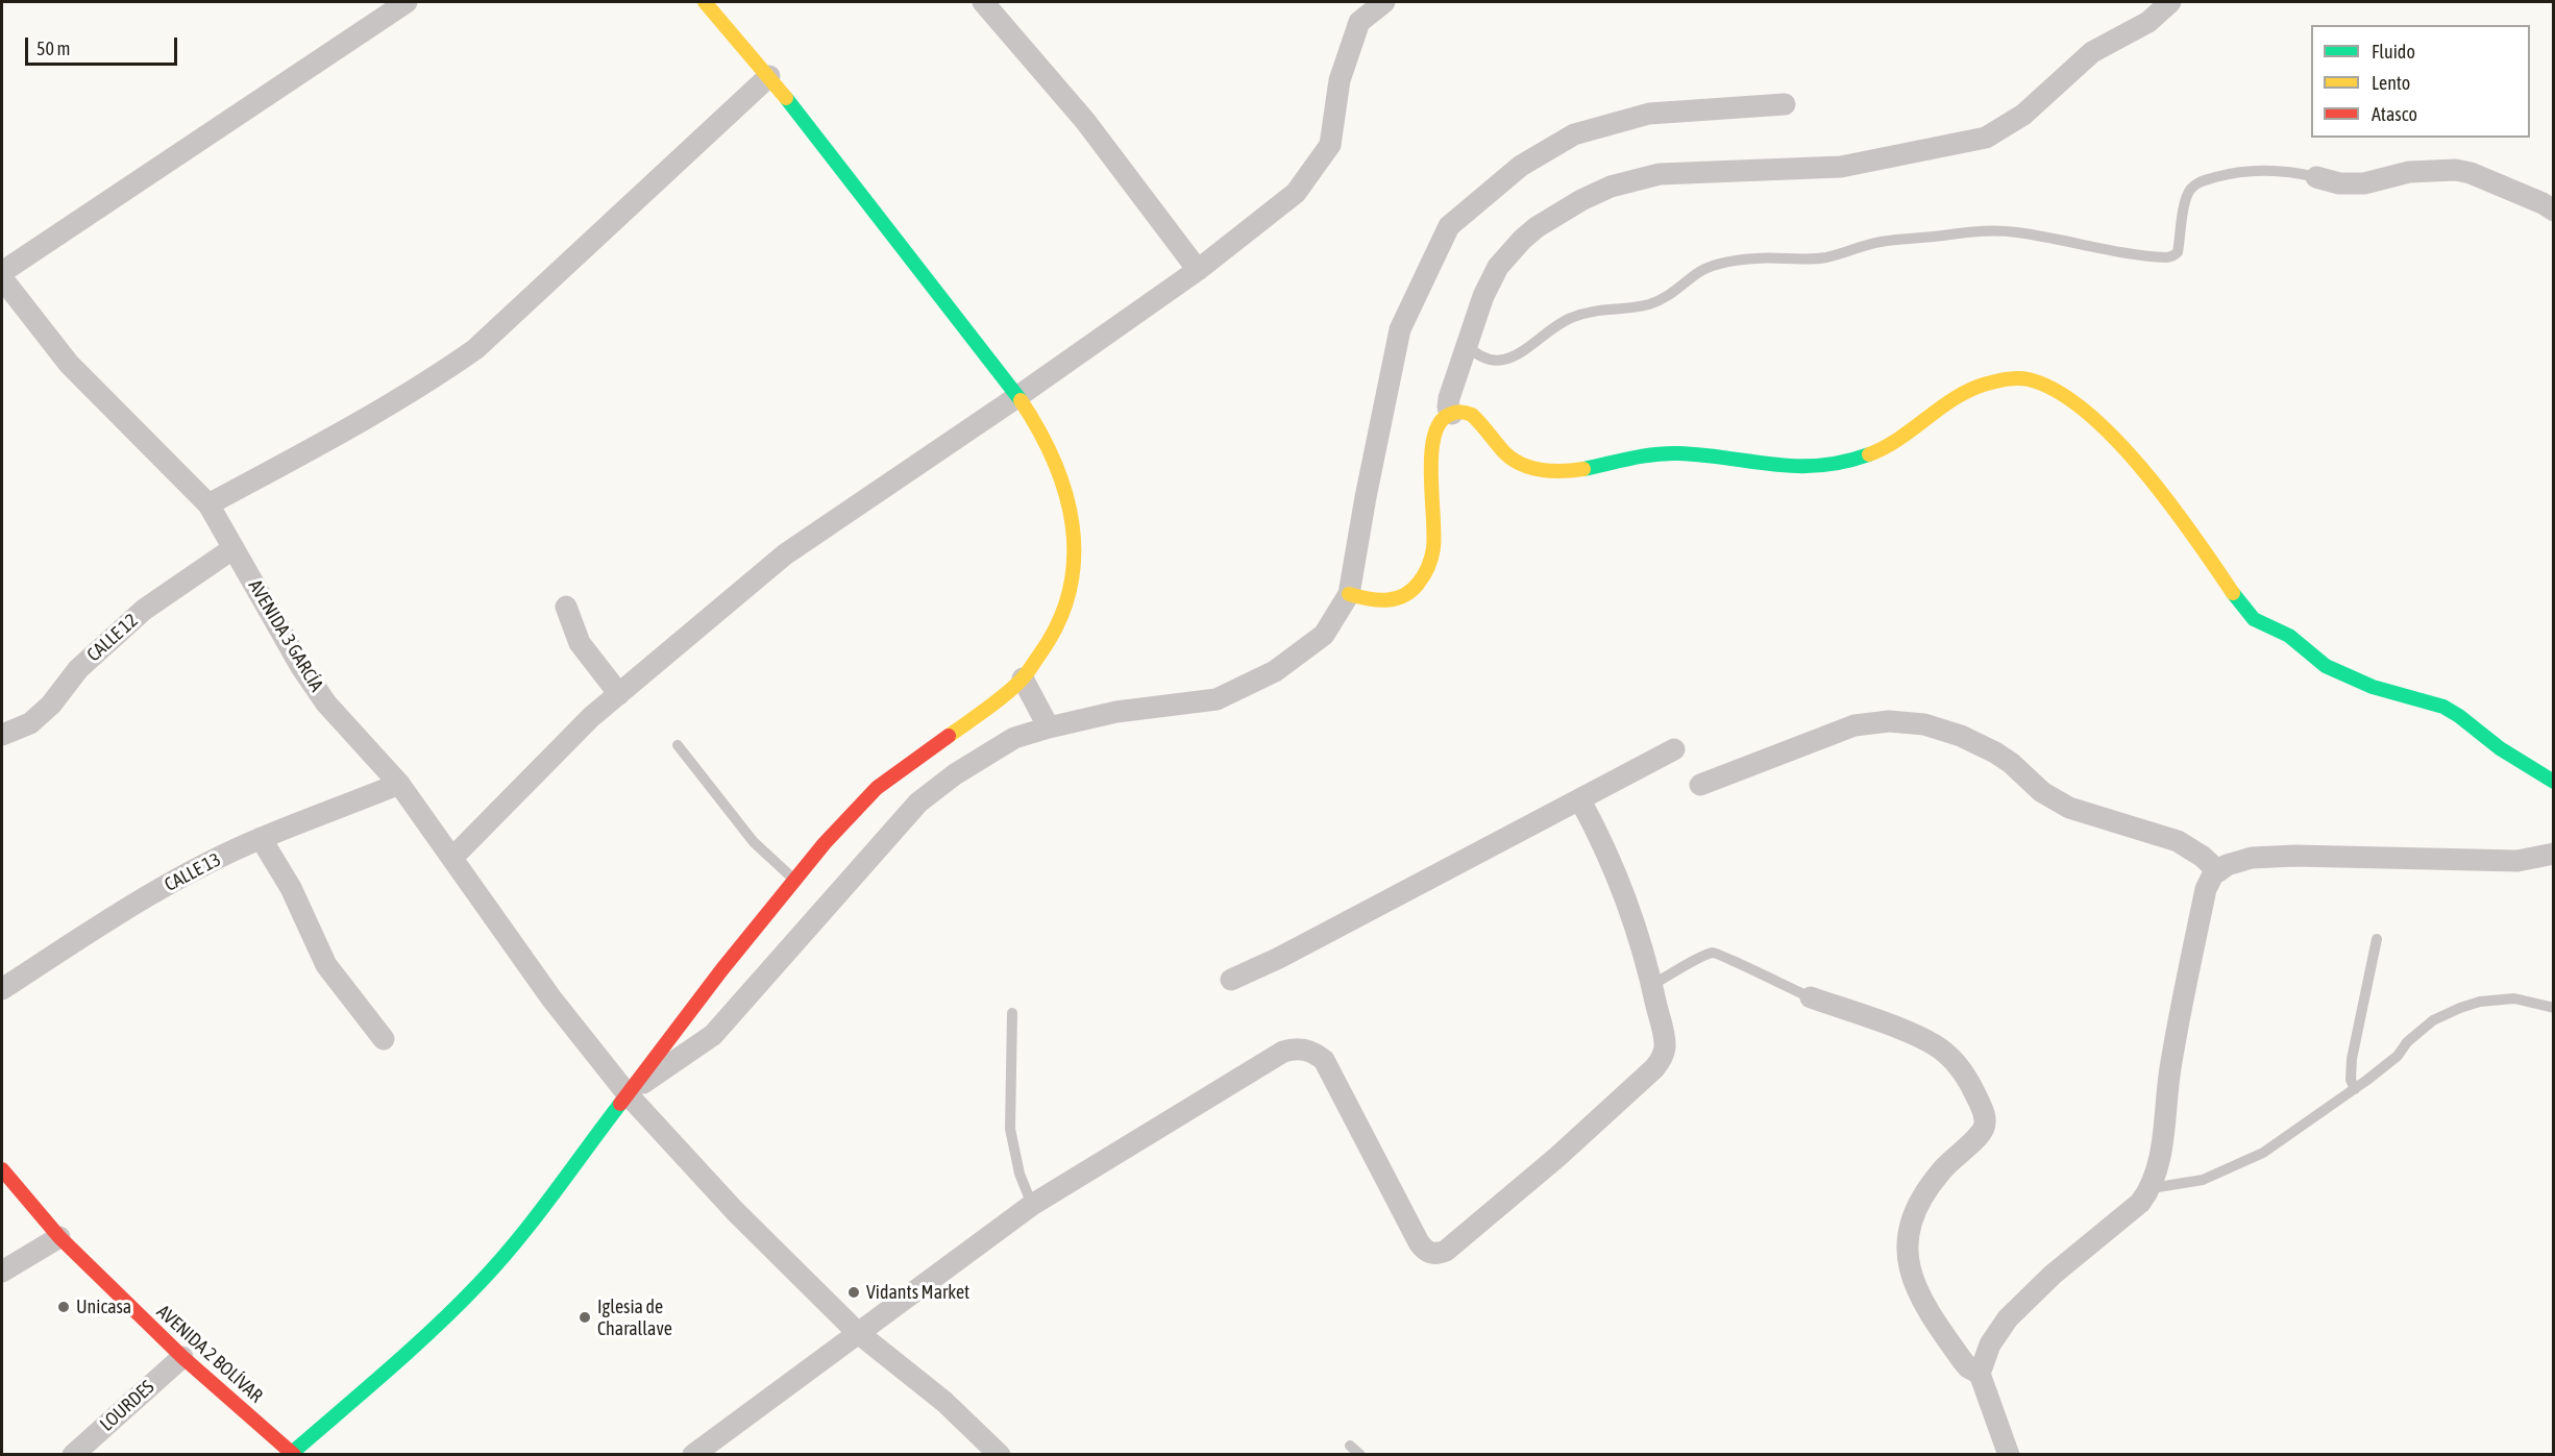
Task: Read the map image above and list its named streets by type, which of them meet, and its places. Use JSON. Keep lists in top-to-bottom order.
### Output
{
  "streets": {
    "street": [
      "AVENIDA 3 GARCÍA",
      "CALLE 12",
      "CALLE 13",
      "AVENIDA 2 BOLÍVAR",
      "LOURDES"
    ]
  },
  "crossings": [
    ["AVENIDA 3 GARCÍA", "CALLE 12"],
    ["AVENIDA 3 GARCÍA", "CALLE 13"],
    ["AVENIDA 2 BOLÍVAR", "LOURDES"]
  ],
  "places": ["Vidants Market", "Unicasa", "Iglesia de Charallave"],
  "legend": ["Fluido", "Lento", "Atasco"],
  "scale_bar": "50 m"
}
